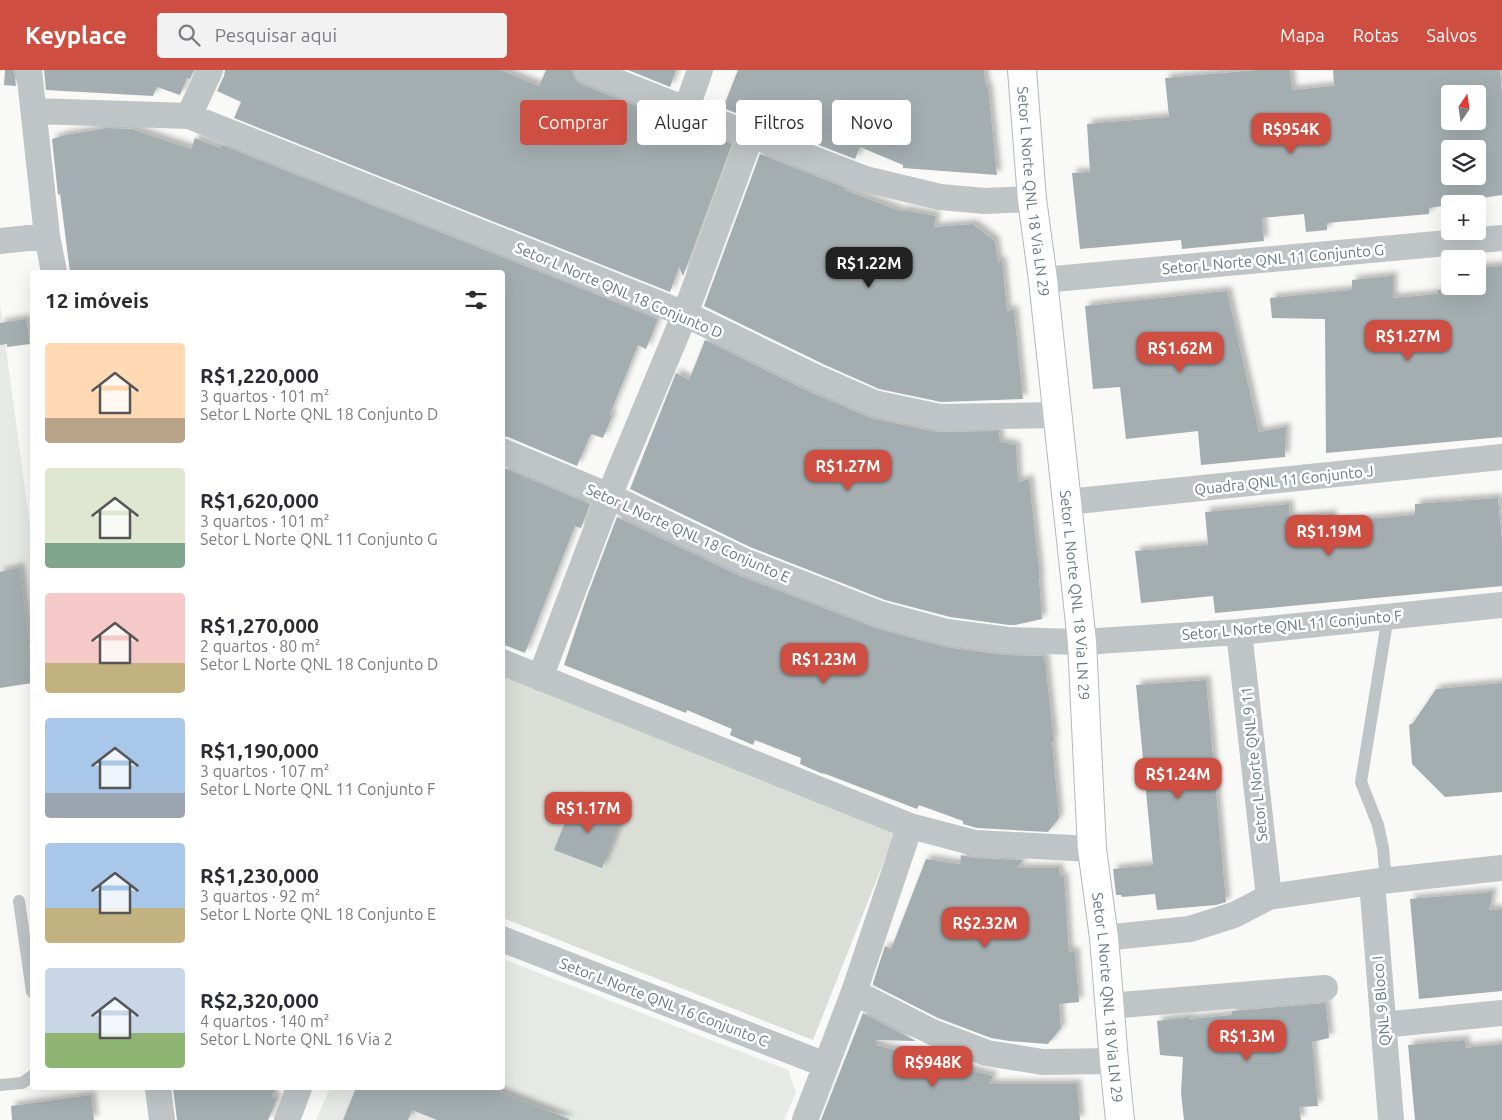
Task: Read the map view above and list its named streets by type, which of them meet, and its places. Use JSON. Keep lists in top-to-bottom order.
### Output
{
  "streets": {
    "street": [
      "Setor L Norte QNL 18 Via LN 29",
      "Setor L Norte QNL 11 Conjunto G",
      "Setor L Norte QNL 18 Conjunto D",
      "Quadra QNL 11 Conjunto J",
      "Setor L Norte QNL 18 Conjunto E",
      "Setor L Norte QNL 11 Conjunto F",
      "Setor L Norte QNL 9 11",
      "QNL 9 Bloco I",
      "Setor L Norte QNL 16 Conjunto C"
    ]
  },
  "crossings": [
    ["Setor L Norte QNL 18 Via LN 29", "Setor L Norte QNL 11 Conjunto G"],
    ["Setor L Norte QNL 18 Via LN 29", "Setor L Norte QNL 18 Conjunto D"],
    ["Setor L Norte QNL 18 Via LN 29", "Quadra QNL 11 Conjunto J"],
    ["Setor L Norte QNL 18 Via LN 29", "Setor L Norte QNL 18 Conjunto E"],
    ["Setor L Norte QNL 18 Via LN 29", "Setor L Norte QNL 11 Conjunto F"],
    ["Setor L Norte QNL 18 Conjunto E", "Setor L Norte QNL 11 Conjunto F"],
    ["Setor L Norte QNL 11 Conjunto F", "Setor L Norte QNL 9 11"]
  ],
  "north": "top",
  "page": {
    "header": "Keyplace",
    "search": "Pesquisar aqui",
    "nav": ["Mapa", "Rotas", "Salvos"],
    "map_buttons": ["+", "−"],
    "chip": [
      "Comprar",
      "Alugar",
      "Filtros",
      "Novo"
    ],
    "price": [
      "R$954K",
      "R$1.22M",
      "R$1.27M",
      "R$1.62M",
      "R$1.27M",
      "R$1.19M",
      "R$1.23M",
      "R$1.24M",
      "R$1.17M",
      "R$2.32M",
      "R$1.3M",
      "R$948K"
    ],
    "heading": "12 imóveis",
    "list": [
      {
        "name": "R$1,220,000",
        "note": "3 quartos · 101 m² · Setor L Norte QNL 18 Conjunto D"
      },
      {
        "name": "R$1,620,000",
        "note": "3 quartos · 101 m² · Setor L Norte QNL 11 Conjunto G"
      },
      {
        "name": "R$1,270,000",
        "note": "2 quartos · 80 m² · Setor L Norte QNL 18 Conjunto D"
      },
      {
        "name": "R$1,190,000",
        "note": "3 quartos · 107 m² · Setor L Norte QNL 11 Conjunto F"
      },
      {
        "name": "R$1,230,000",
        "note": "3 quartos · 92 m² · Setor L Norte QNL 18 Conjunto E"
      },
      {
        "name": "R$2,320,000",
        "note": "4 quartos · 140 m² · Setor L Norte QNL 16 Via 2"
      }
    ]
  }
}
